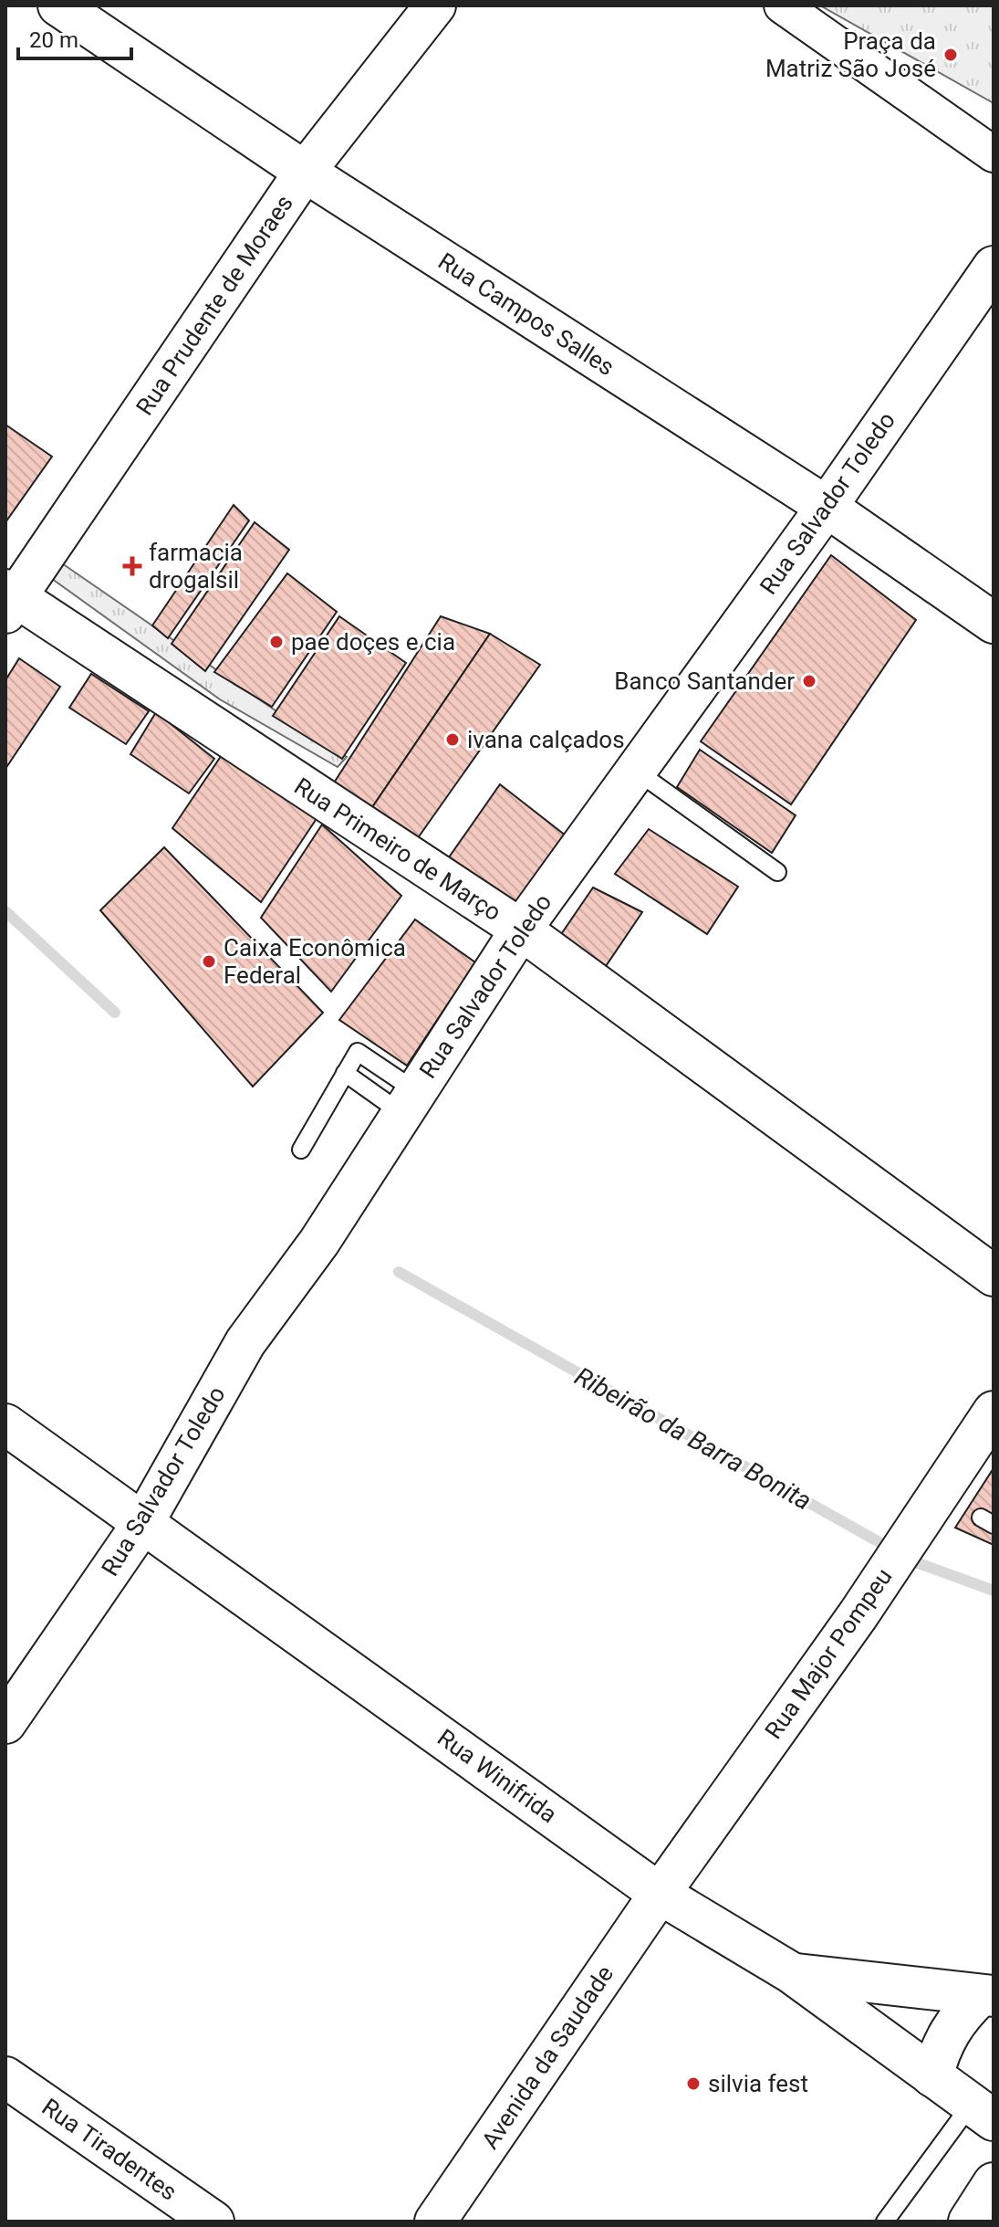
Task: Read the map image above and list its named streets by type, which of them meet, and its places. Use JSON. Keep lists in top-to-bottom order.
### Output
{
  "streets": {
    "street": [
      "Rua Prudente de Moraes",
      "Rua Campos Salles",
      "Rua Salvador Toledo",
      "Rua Primeiro de Março",
      "Rua Major Pompeu",
      "Rua Winifrida",
      "Avenida da Saudade",
      "Rua Tiradentes"
    ]
  },
  "crossings": [
    ["Rua Prudente de Moraes", "Rua Campos Salles"],
    ["Rua Prudente de Moraes", "Rua Primeiro de Março"],
    ["Rua Campos Salles", "Rua Salvador Toledo"],
    ["Rua Salvador Toledo", "Rua Primeiro de Março"],
    ["Rua Salvador Toledo", "Rua Winifrida"],
    ["Rua Major Pompeu", "Rua Winifrida"],
    ["Rua Major Pompeu", "Avenida da Saudade"],
    ["Rua Winifrida", "Avenida da Saudade"]
  ],
  "water": ["Ribeirão da Barra Bonita"],
  "places": {
    "other": [
      "Praça da Matriz São José",
      "pae doçes e cia",
      "Banco Santander",
      "ivana calçados",
      "Caixa Econômica Federal",
      "silvia fest"
    ],
    "health": ["farmacia drogalsil"]
  },
  "scale_bar": "20 m"
}
